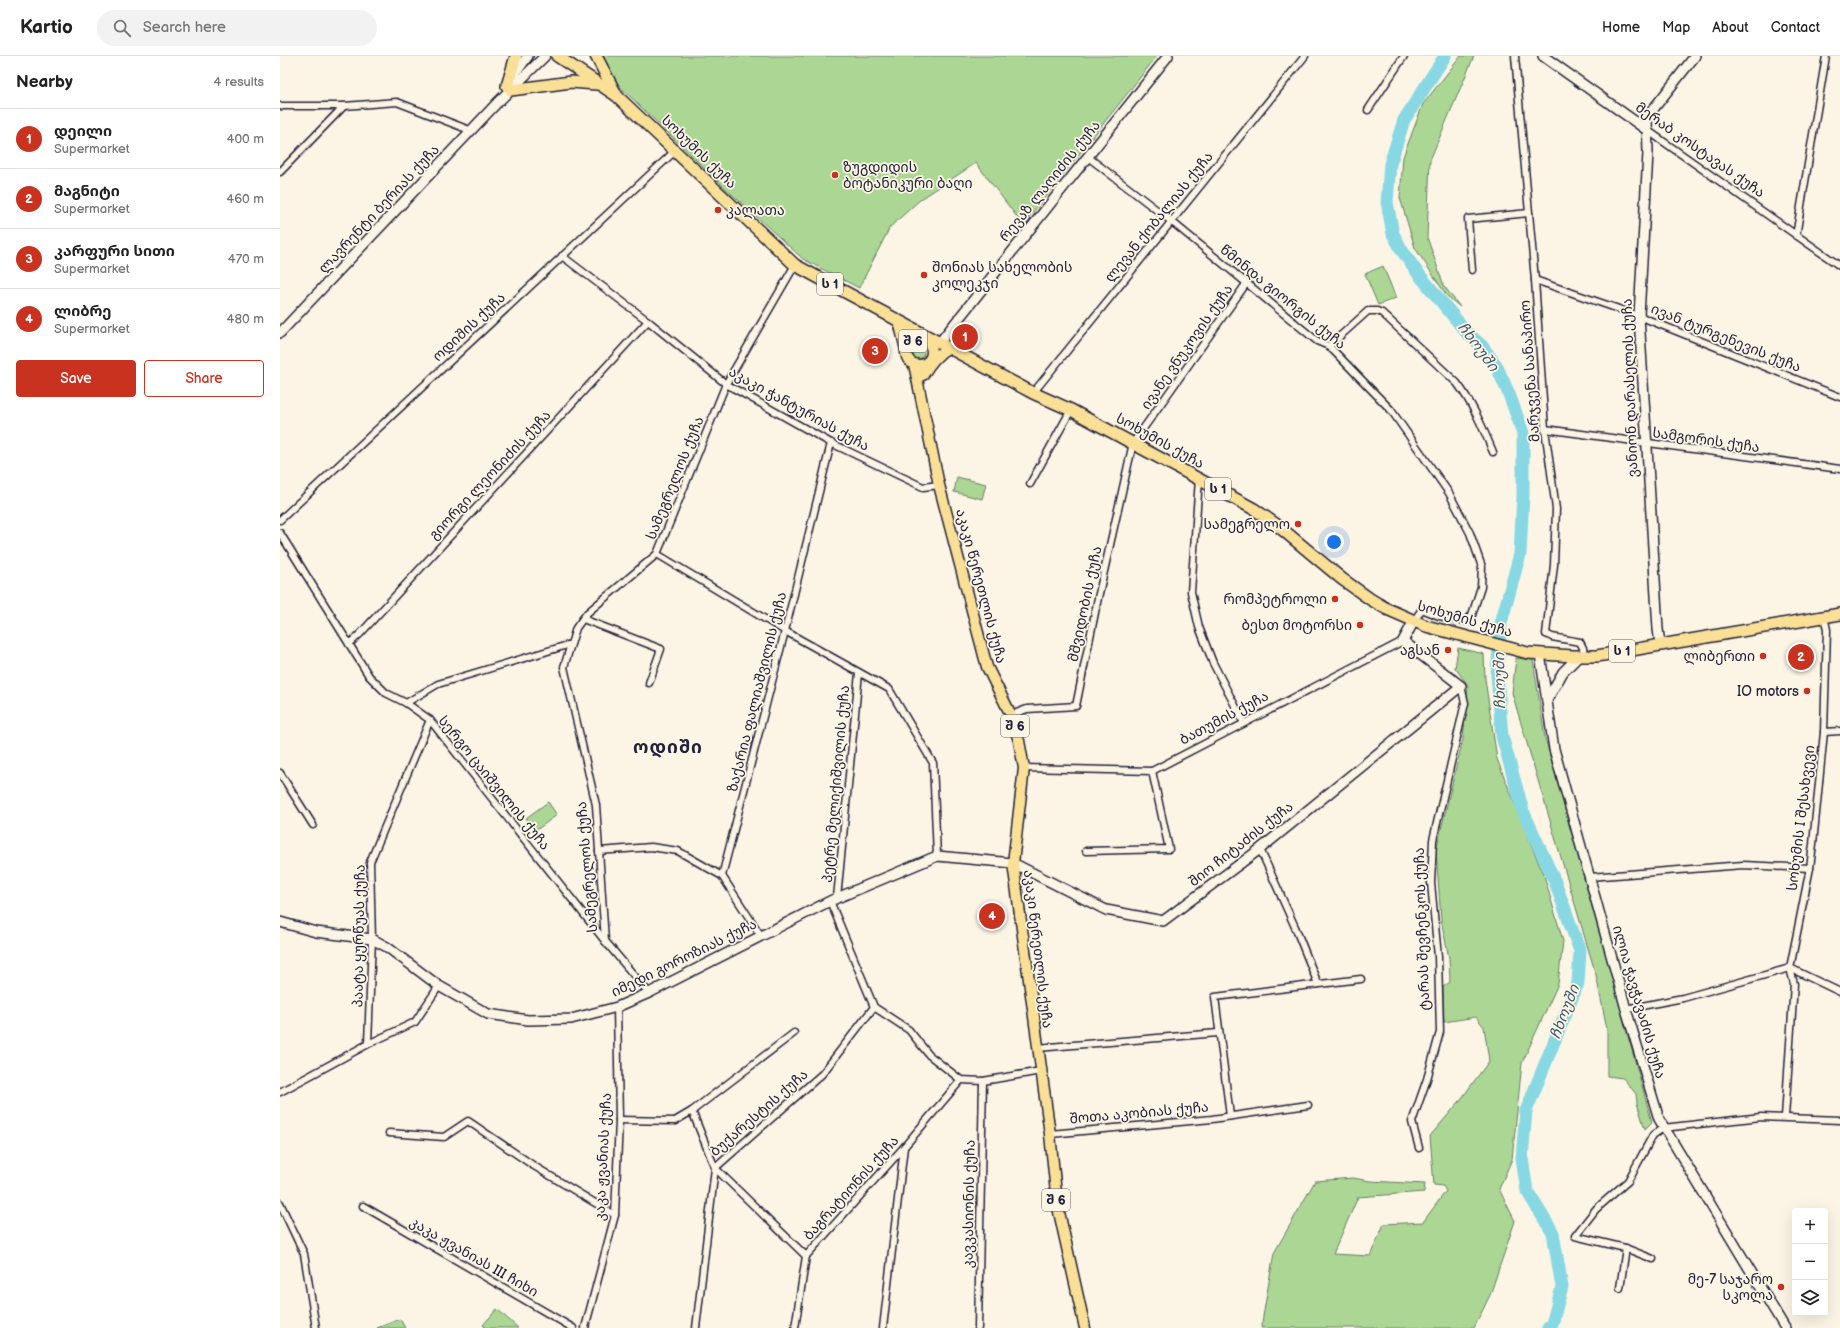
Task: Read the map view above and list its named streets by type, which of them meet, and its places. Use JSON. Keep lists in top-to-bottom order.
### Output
{
  "streets": {
    "highway": ["სოხუმის ქუჩა", "ს 1"],
    "main road": ["შ 6", "აკაკი წერეთლის ქუჩა"],
    "street": [
      "მერაბ კოსტავას ქუჩა",
      "რევაზ ლაღიძის ქუჩა",
      "ლავრენტი ბერიას ქუჩა",
      "ლევან ქობალიას ქუჩა",
      "წმინდა გიორგის ქუჩა",
      "ოდიშის ქუჩა",
      "ივან ტურგენევის ქუჩა",
      "ივანე ვნუკოვის ქუჩა",
      "მარჯვენა სანაპირო",
      "ვანიონ დარასელის ქუჩა",
      "აკაკი ჭანტურიას ქუჩა",
      "სამგორის ქუჩა",
      "გიორგი ლეონიძის ქუჩა",
      "სამეგრელოს ქუჩა",
      "მშვიდობის ქუჩა",
      "ზაქარია ფალიაშვილის ქუჩა",
      "ბათუმის ქუჩა",
      "სერგო ცაიშვილის ქუჩა",
      "პეტრე მელიქიშვილის ქუჩა",
      "სოხუმის I შესახვევი",
      "შიო ჩიტაძის ქუჩა",
      "ტარას შევჩენკოს ქუჩა",
      "პაატა ყურწუას ქუჩა",
      "იმედი გოროზიას ქუჩა",
      "ილია ჭავჭავაძის ქუჩა",
      "ბუქარესტის ქუჩა",
      "შოთა აკობიას ქუჩა",
      "კაკა ჟვანიას ქუჩა",
      "ბაგრატიონის ქუჩა",
      "კავკასიონის ქუჩა",
      "კაკა ჟვანიას III ჩიხი"
    ]
  },
  "crossings": [
    ["მერაბ კოსტავას ქუჩა", "ვანიონ დარასელის ქუჩა"],
    ["სოხუმის ქუჩა", "რევაზ ლაღიძის ქუჩა"],
    ["სოხუმის ქუჩა", "ლევან ქობალიას ქუჩა"],
    ["სოხუმის ქუჩა", "ს 1"],
    ["სოხუმის ქუჩა", "წმინდა გიორგის ქუჩა"],
    ["სოხუმის ქუჩა", "ოდიშის ქუჩა"],
    ["სოხუმის ქუჩა", "შ 6"],
    ["სოხუმის ქუჩა", "ივანე ვნუკოვის ქუჩა"],
    ["სოხუმის ქუჩა", "მარჯვენა სანაპირო"],
    ["სოხუმის ქუჩა", "ვანიონ დარასელის ქუჩა"],
    ["სოხუმის ქუჩა", "სამეგრელოს ქუჩა"],
    ["სოხუმის ქუჩა", "მშვიდობის ქუჩა"],
    ["სოხუმის ქუჩა", "სოხუმის I შესახვევი"],
    ["სოხუმის ქუჩა", "ილია ჭავჭავაძის ქუჩა"],
    ["რევაზ ლაღიძის ქუჩა", "წმინდა გიორგის ქუჩა"],
    ["რევაზ ლაღიძის ქუჩა", "შ 6"],
    ["ლევან ქობალიას ქუჩა", "წმინდა გიორგის ქუჩა"],
    ["წმინდა გიორგის ქუჩა", "ივანე ვნუკოვის ქუჩა"],
    ["ოდიშის ქუჩა", "აკაკი ჭანტურიას ქუჩა"],
    ["ივან ტურგენევის ქუჩა", "მარჯვენა სანაპირო"],
    ["ივან ტურგენევის ქუჩა", "ვანიონ დარასელის ქუჩა"],
    ["შ 6", "აკაკი წერეთლის ქუჩა"],
    ["ივანე ვნუკოვის ქუჩა", "მშვიდობის ქუჩა"],
    ["მარჯვენა სანაპირო", "სამგორის ქუჩა"],
    ["ვანიონ დარასელის ქუჩა", "სამგორის ქუჩა"],
    ["აკაკი ჭანტურიას ქუჩა", "გიორგი ლეონიძის ქუჩა"],
    ["აკაკი ჭანტურიას ქუჩა", "სამეგრელოს ქუჩა"],
    ["აკაკი ჭანტურიას ქუჩა", "აკაკი წერეთლის ქუჩა"],
    ["აკაკი ჭანტურიას ქუჩა", "ზაქარია ფალიაშვილის ქუჩა"],
    ["გიორგი ლეონიძის ქუჩა", "სერგო ცაიშვილის ქუჩა"],
    ["სამეგრელოს ქუჩა", "სერგო ცაიშვილის ქუჩა"],
    ["აკაკი წერეთლის ქუჩა", "მშვიდობის ქუჩა"],
    ["აკაკი წერეთლის ქუჩა", "ბათუმის ქუჩა"],
    ["აკაკი წერეთლის ქუჩა", "შიო ჩიტაძის ქუჩა"],
    ["აკაკი წერეთლის ქუჩა", "იმედი გოროზიას ქუჩა"],
    ["აკაკი წერეთლის ქუჩა", "შოთა აკობიას ქუჩა"],
    ["სერგო ცაიშვილის ქუჩა", "პაატა ყურწუას ქუჩა"],
    ["სერგო ცაიშვილის ქუჩა", "იმედი გოროზიას ქუჩა"],
    ["პეტრე მელიქიშვილის ქუჩა", "იმედი გოროზიას ქუჩა"],
    ["შიო ჩიტაძის ქუჩა", "ტარას შევჩენკოს ქუჩა"],
    ["შიო ჩიტაძის ქუჩა", "იმედი გოროზიას ქუჩა"],
    ["პაატა ყურწუას ქუჩა", "იმედი გოროზიას ქუჩა"],
    ["იმედი გოროზიას ქუჩა", "კაკა ჟვანიას ქუჩა"]
  ],
  "districts": ["ოდიში"],
  "water": ["ჩხოუში"],
  "places": [
    "ზუგდიდის ბოტანიკური ბაღი",
    "კალათა",
    "შონიას სახელობის კოლეკჯი",
    "სამეგრელო",
    "რომპეტროლი",
    "ბესთ მოტორსი",
    "აგსან",
    "ლიბერთი",
    "IO motors",
    "მე-7 საჯარო სკოლა"
  ],
  "page": {
    "header": "Kartio",
    "search": "Search here",
    "nav": [
      "Home",
      "Map",
      "About",
      "Contact"
    ],
    "heading": ["Nearby", "4 results"],
    "list": [
      {
        "mark": "1",
        "name": "დეილი",
        "note": "Supermarket",
        "value": "400 m"
      },
      {
        "mark": "2",
        "name": "მაგნიტი",
        "note": "Supermarket",
        "value": "460 m"
      },
      {
        "mark": "3",
        "name": "კარფური სითი",
        "note": "Supermarket",
        "value": "470 m"
      },
      {
        "mark": "4",
        "name": "ლიბრე",
        "note": "Supermarket",
        "value": "480 m"
      }
    ],
    "pins": [
      "1",
      "3",
      "2",
      "4"
    ],
    "buttons": ["Save", "Share"],
    "map_buttons": ["+", "−"]
  }
}
